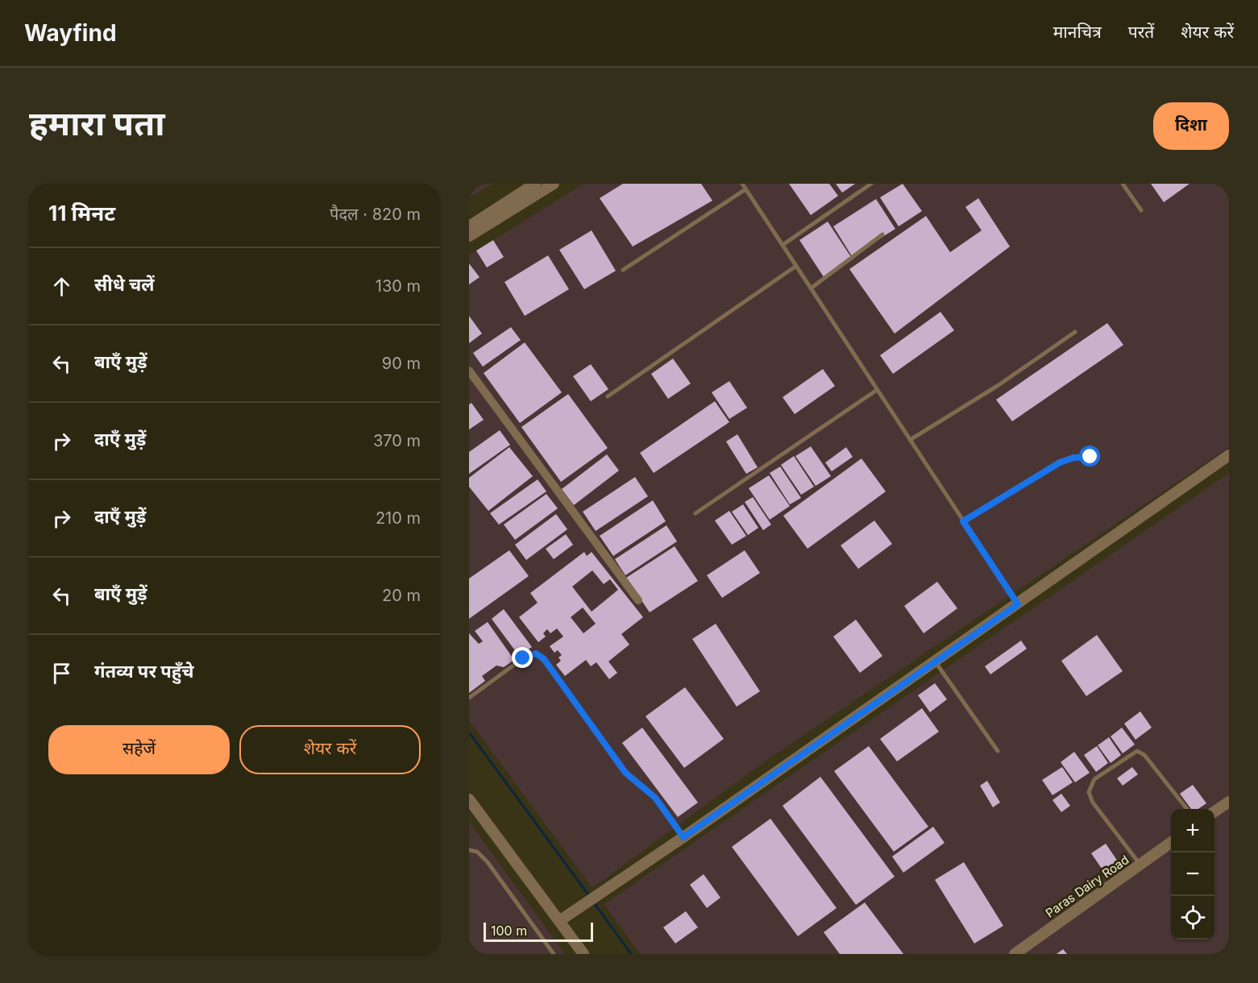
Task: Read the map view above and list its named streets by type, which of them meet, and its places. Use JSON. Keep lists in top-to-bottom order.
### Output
{
  "streets": {
    "street": ["Paras Dairy Road"]
  },
  "scale_bar": "100 m",
  "page": {
    "header": "Wayfind",
    "nav": ["मानचित्र", "परतें", "शेयर करें"],
    "title": "हमारा पता",
    "buttons": [
      "दिशा",
      ["सहेजें", "शेयर करें"]
    ],
    "heading": ["11 मिनट", "पैदल · 820 m"],
    "list": [
      ["सीधे चलें", "130 m"],
      ["बाएँ मुड़ें", "90 m"],
      ["दाएँ मुड़ें", "370 m"],
      ["दाएँ मुड़ें", "210 m"],
      ["बाएँ मुड़ें", "20 m"],
      "गंतव्य पर पहुँचे"
    ],
    "map_buttons": ["+", "−"],
    "scale": "100 m"
  }
}
